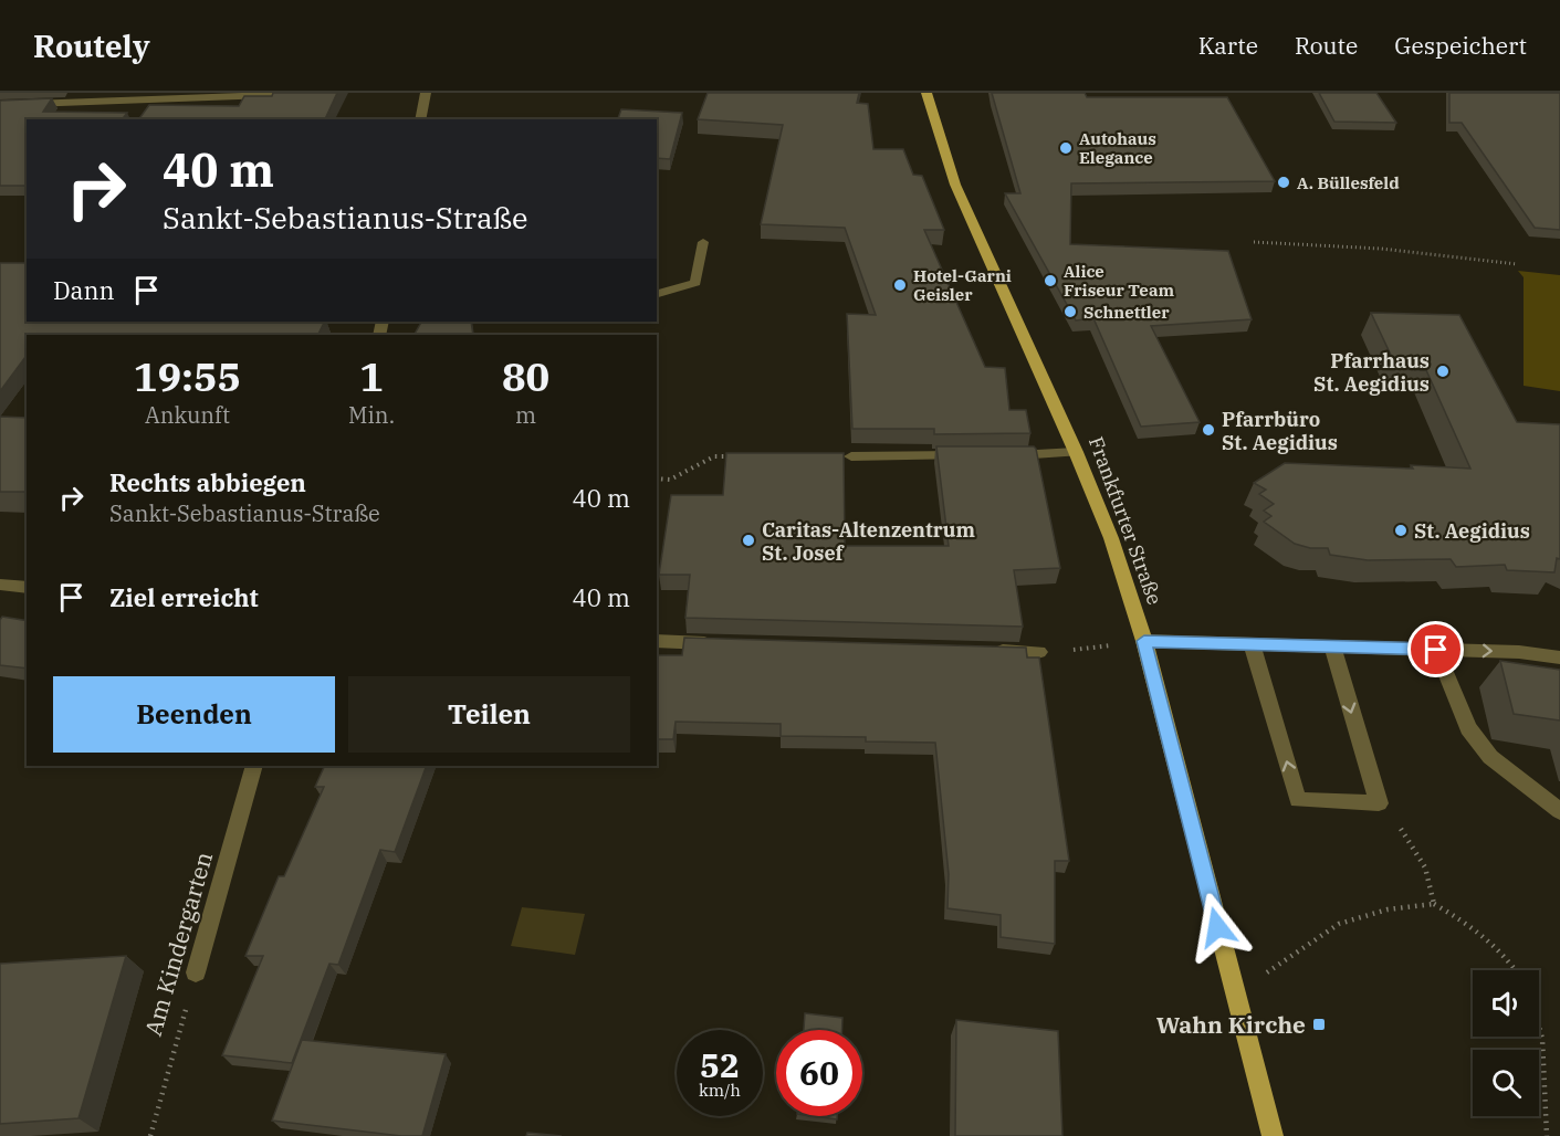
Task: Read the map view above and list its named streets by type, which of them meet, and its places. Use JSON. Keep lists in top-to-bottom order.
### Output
{
  "streets": {
    "main road": ["Frankfurter Straße"],
    "street": ["Am Kindergarten"]
  },
  "places": {
    "other": [
      "Autohaus Elegance",
      "A. Büllesfeld",
      "Alice Friseur Team",
      "Hotel-Garni Geisler",
      "Schnettler",
      "Pfarrhaus St. Aegidius",
      "Pfarrbüro St. Aegidius",
      "St. Aegidius",
      "Caritas-Altenzentrum St. Josef"
    ],
    "transit": ["Wahn Kirche"]
  },
  "page": {
    "header": "Routely",
    "nav": ["Karte", "Route", "Gespeichert"],
    "turn": ["40 m", "Sankt-Sebastianus-Straße"],
    "then": "Dann",
    "eta": [
      "19:55",
      "Ankunft",
      "1",
      "Min.",
      "80",
      "m"
    ],
    "list": [
      {
        "name": "Rechts abbiegen",
        "note": "Sankt-Sebastianus-Straße",
        "value": "40 m"
      },
      {
        "name": "Ziel erreicht",
        "value": "40 m"
      }
    ],
    "buttons": ["Beenden", "Teilen"],
    "speed": "52 km/h",
    "limit": "60"
  }
}
